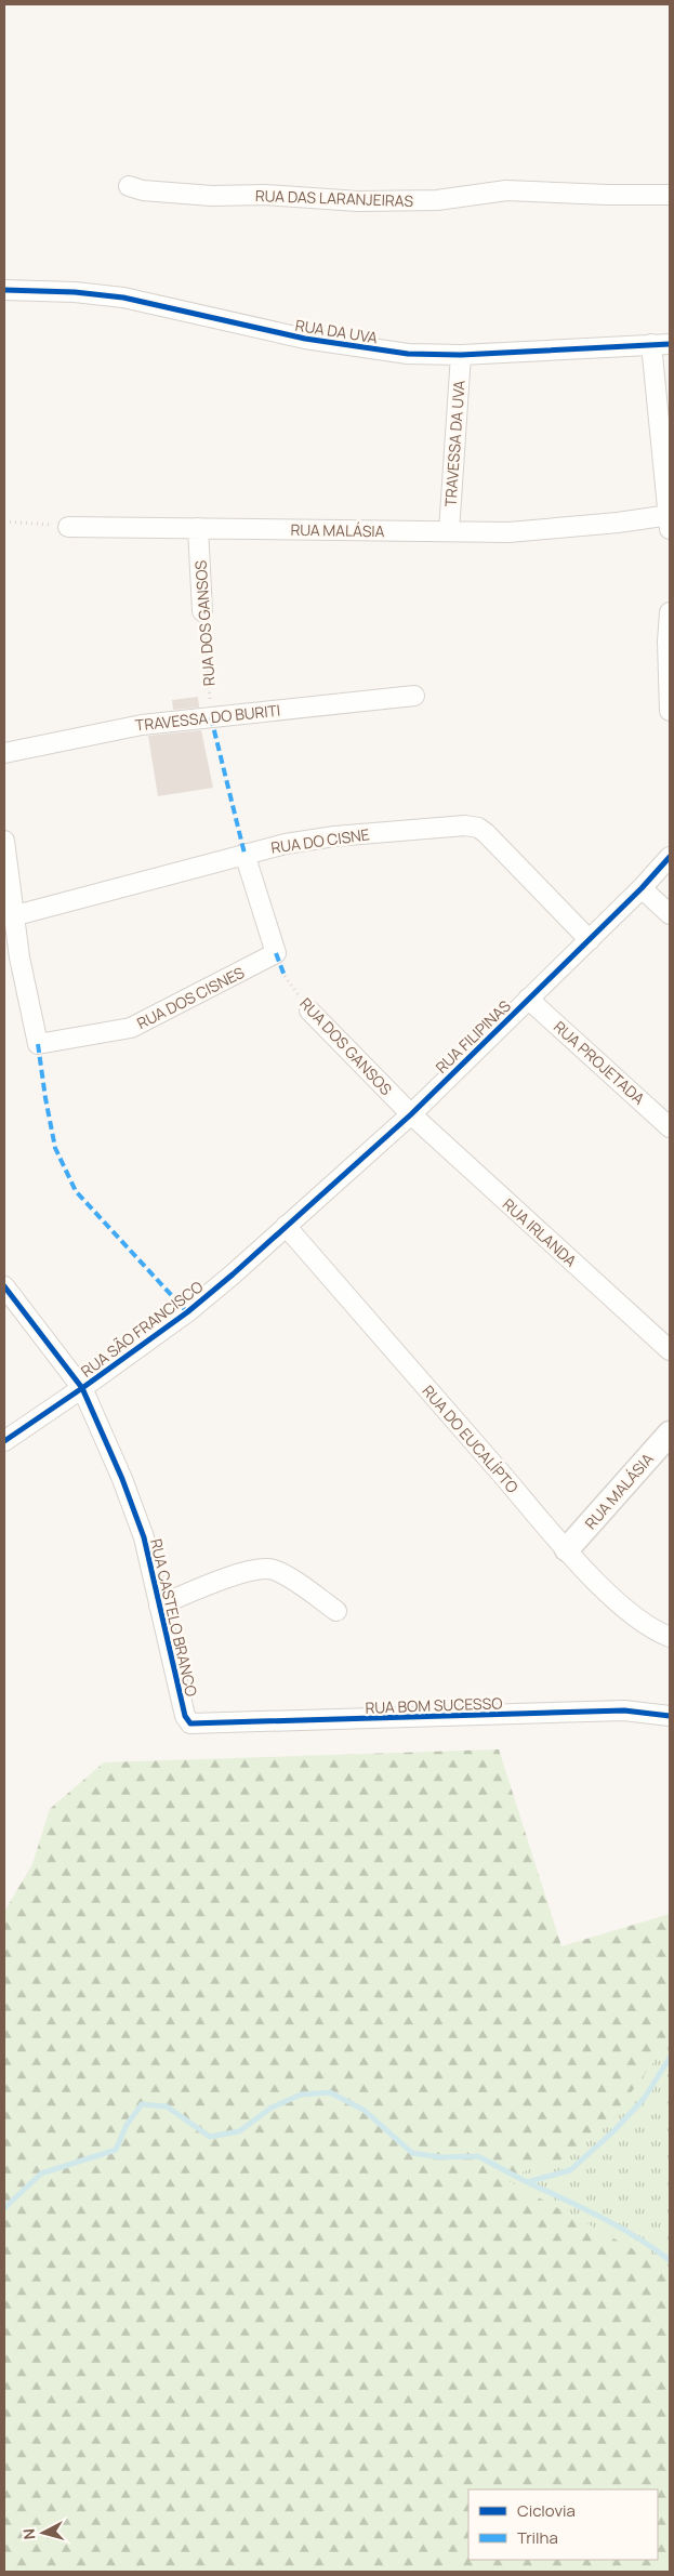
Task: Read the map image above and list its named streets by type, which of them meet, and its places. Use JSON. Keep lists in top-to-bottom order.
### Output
{
  "streets": {
    "street": [
      "RUA DAS LARANJEIRAS",
      "RUA DA UVA",
      "TRAVESSA DA UVA",
      "RUA MALÁSIA",
      "RUA DOS GANSOS",
      "TRAVESSA DO BURITI",
      "RUA DO CISNE",
      "RUA DOS CISNES",
      "RUA FILIPINAS",
      "RUA PROJETADA",
      "RUA IRLANDA",
      "RUA SÃO FRANCISCO",
      "RUA DO EUCALÍPTO",
      "RUA CASTELO BRANCO",
      "RUA BOM SUCESSO"
    ]
  },
  "crossings": [
    ["RUA DA UVA", "TRAVESSA DA UVA"],
    ["TRAVESSA DA UVA", "RUA MALÁSIA"],
    ["RUA MALÁSIA", "RUA DOS GANSOS"],
    ["RUA MALÁSIA", "RUA DO EUCALÍPTO"],
    ["RUA DOS GANSOS", "TRAVESSA DO BURITI"],
    ["RUA DOS GANSOS", "RUA FILIPINAS"],
    ["RUA DOS GANSOS", "RUA IRLANDA"],
    ["RUA DO CISNE", "RUA DOS CISNES"],
    ["RUA DO CISNE", "RUA FILIPINAS"],
    ["RUA FILIPINAS", "RUA PROJETADA"],
    ["RUA FILIPINAS", "RUA IRLANDA"],
    ["RUA FILIPINAS", "RUA SÃO FRANCISCO"],
    ["RUA FILIPINAS", "RUA DO EUCALÍPTO"],
    ["RUA SÃO FRANCISCO", "RUA DO EUCALÍPTO"],
    ["RUA SÃO FRANCISCO", "RUA CASTELO BRANCO"],
    ["RUA CASTELO BRANCO", "RUA BOM SUCESSO"]
  ],
  "legend": ["Ciclovia", "Trilha"],
  "north": "left"
}
